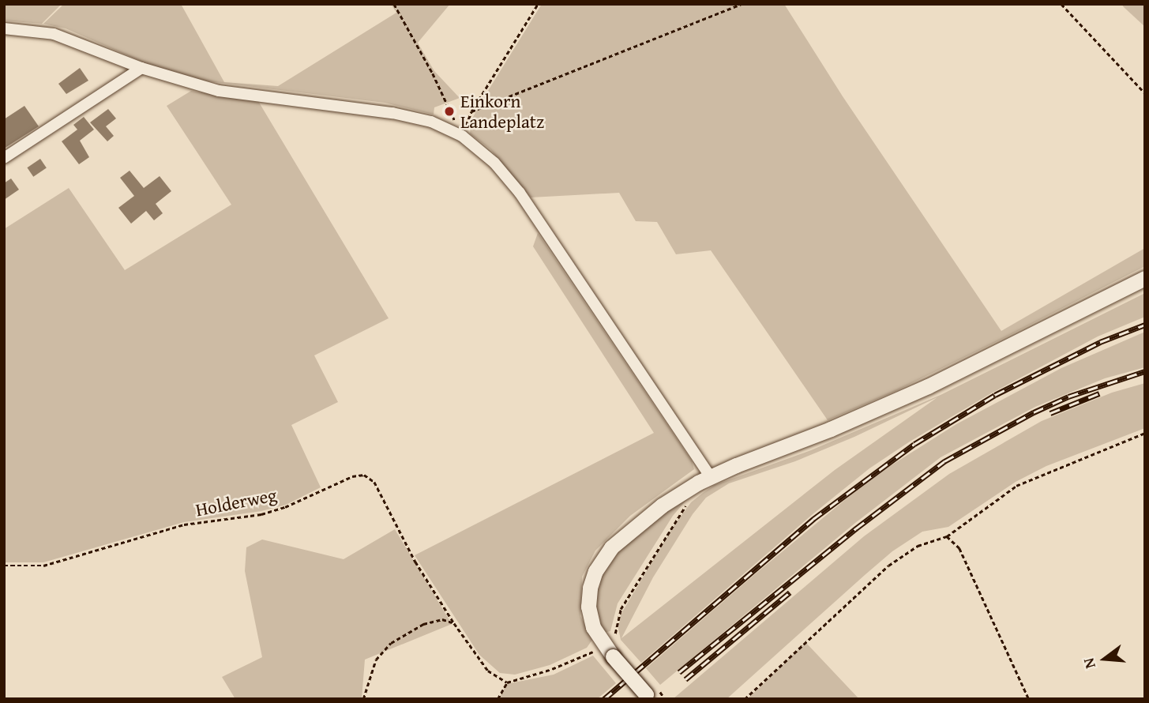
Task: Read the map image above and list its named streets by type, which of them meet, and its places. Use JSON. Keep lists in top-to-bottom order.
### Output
{
  "streets": {
    "path": ["Holderweg"]
  },
  "places": ["Einkorn Landeplatz"],
  "north": "left"
}
